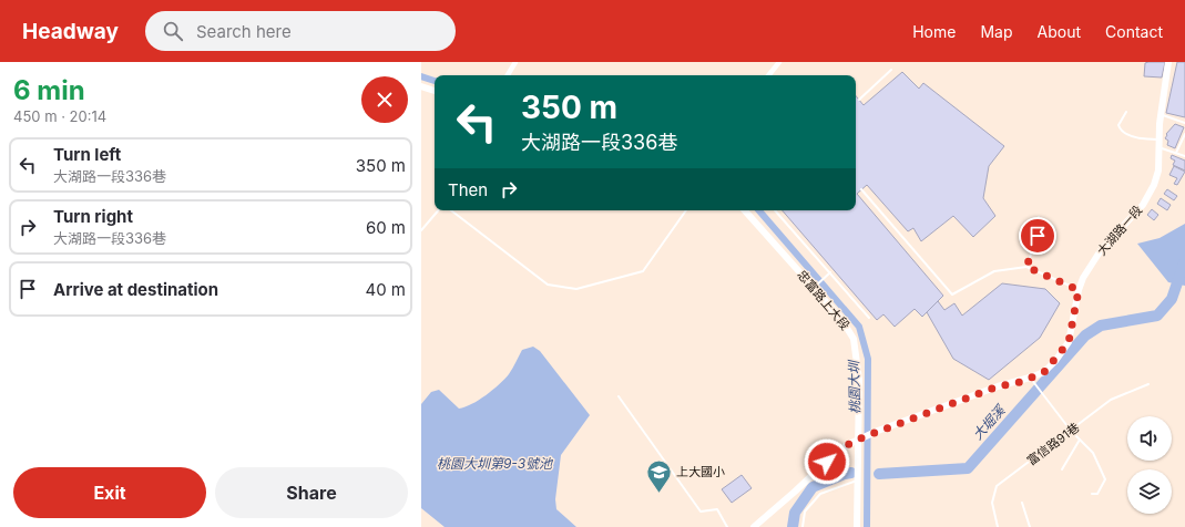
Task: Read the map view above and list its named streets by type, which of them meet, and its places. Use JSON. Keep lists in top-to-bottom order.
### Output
{
  "streets": {
    "street": ["大湖路一段", "忠富路上大段"],
    "lane": ["富信路91巷"]
  },
  "crossings": [
    ["大湖路一段", "忠富路上大段"]
  ],
  "water": ["桃園大圳", "大堀溪", "桃園大圳第9-3號池"],
  "places": {
    "school or university": ["上大國小"]
  },
  "page": {
    "header": "Headway",
    "search": "Search here",
    "nav": [
      "Home",
      "Map",
      "About",
      "Contact"
    ],
    "heading": ["6 min", "450 m · 20:14"],
    "turn": ["350 m", "大湖路一段336巷"],
    "list": [
      {
        "name": "Turn left",
        "note": "大湖路一段336巷",
        "value": "350 m"
      },
      {
        "name": "Turn right",
        "note": "大湖路一段336巷",
        "value": "60 m"
      },
      {
        "name": "Arrive at destination",
        "value": "40 m"
      }
    ],
    "then": "Then",
    "buttons": ["Exit", "Share"]
  }
}
